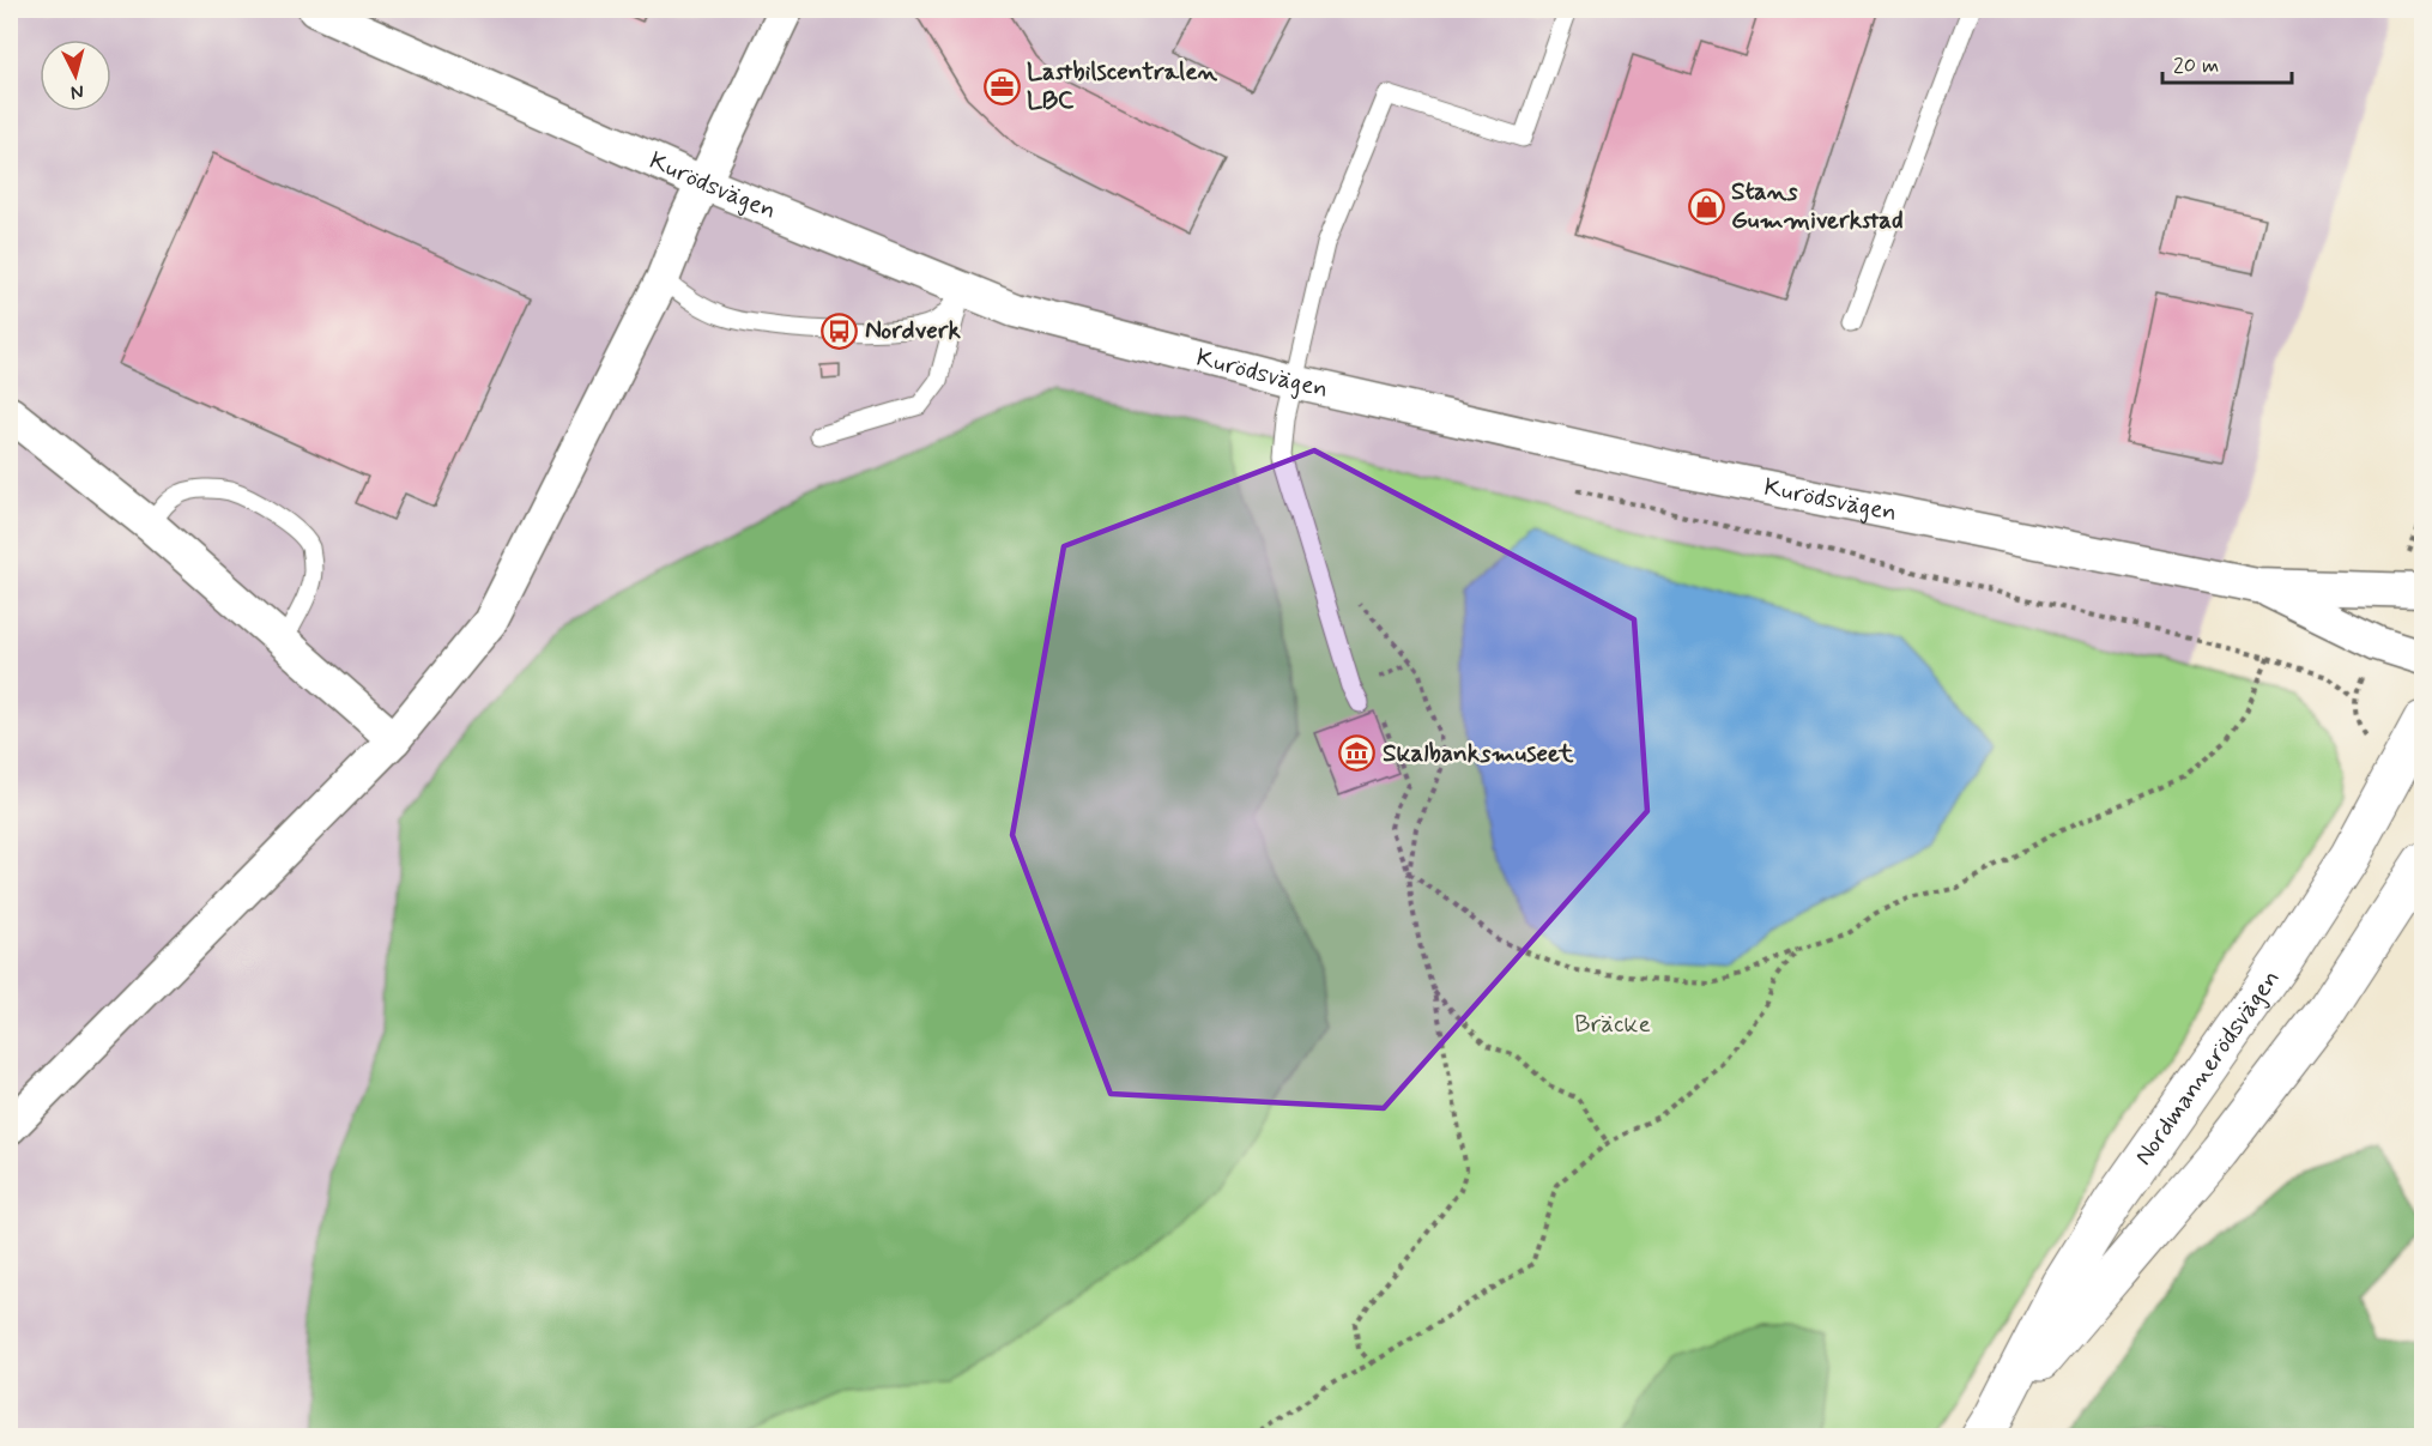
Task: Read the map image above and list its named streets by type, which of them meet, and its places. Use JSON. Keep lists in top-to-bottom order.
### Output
{
  "streets": {
    "main road": ["Nordmannerödsvägen"],
    "street": ["Kurödsvägen"]
  },
  "parks": ["Bräcke"],
  "places": {
    "office": ["Lastbilscentralen LBC"],
    "shop": ["Stans Gummiverkstad"],
    "bus stop": ["Nordverk"],
    "museum": ["Skalbanksmuseet"]
  },
  "scale_bar": "20 m",
  "north": "bottom"
}
